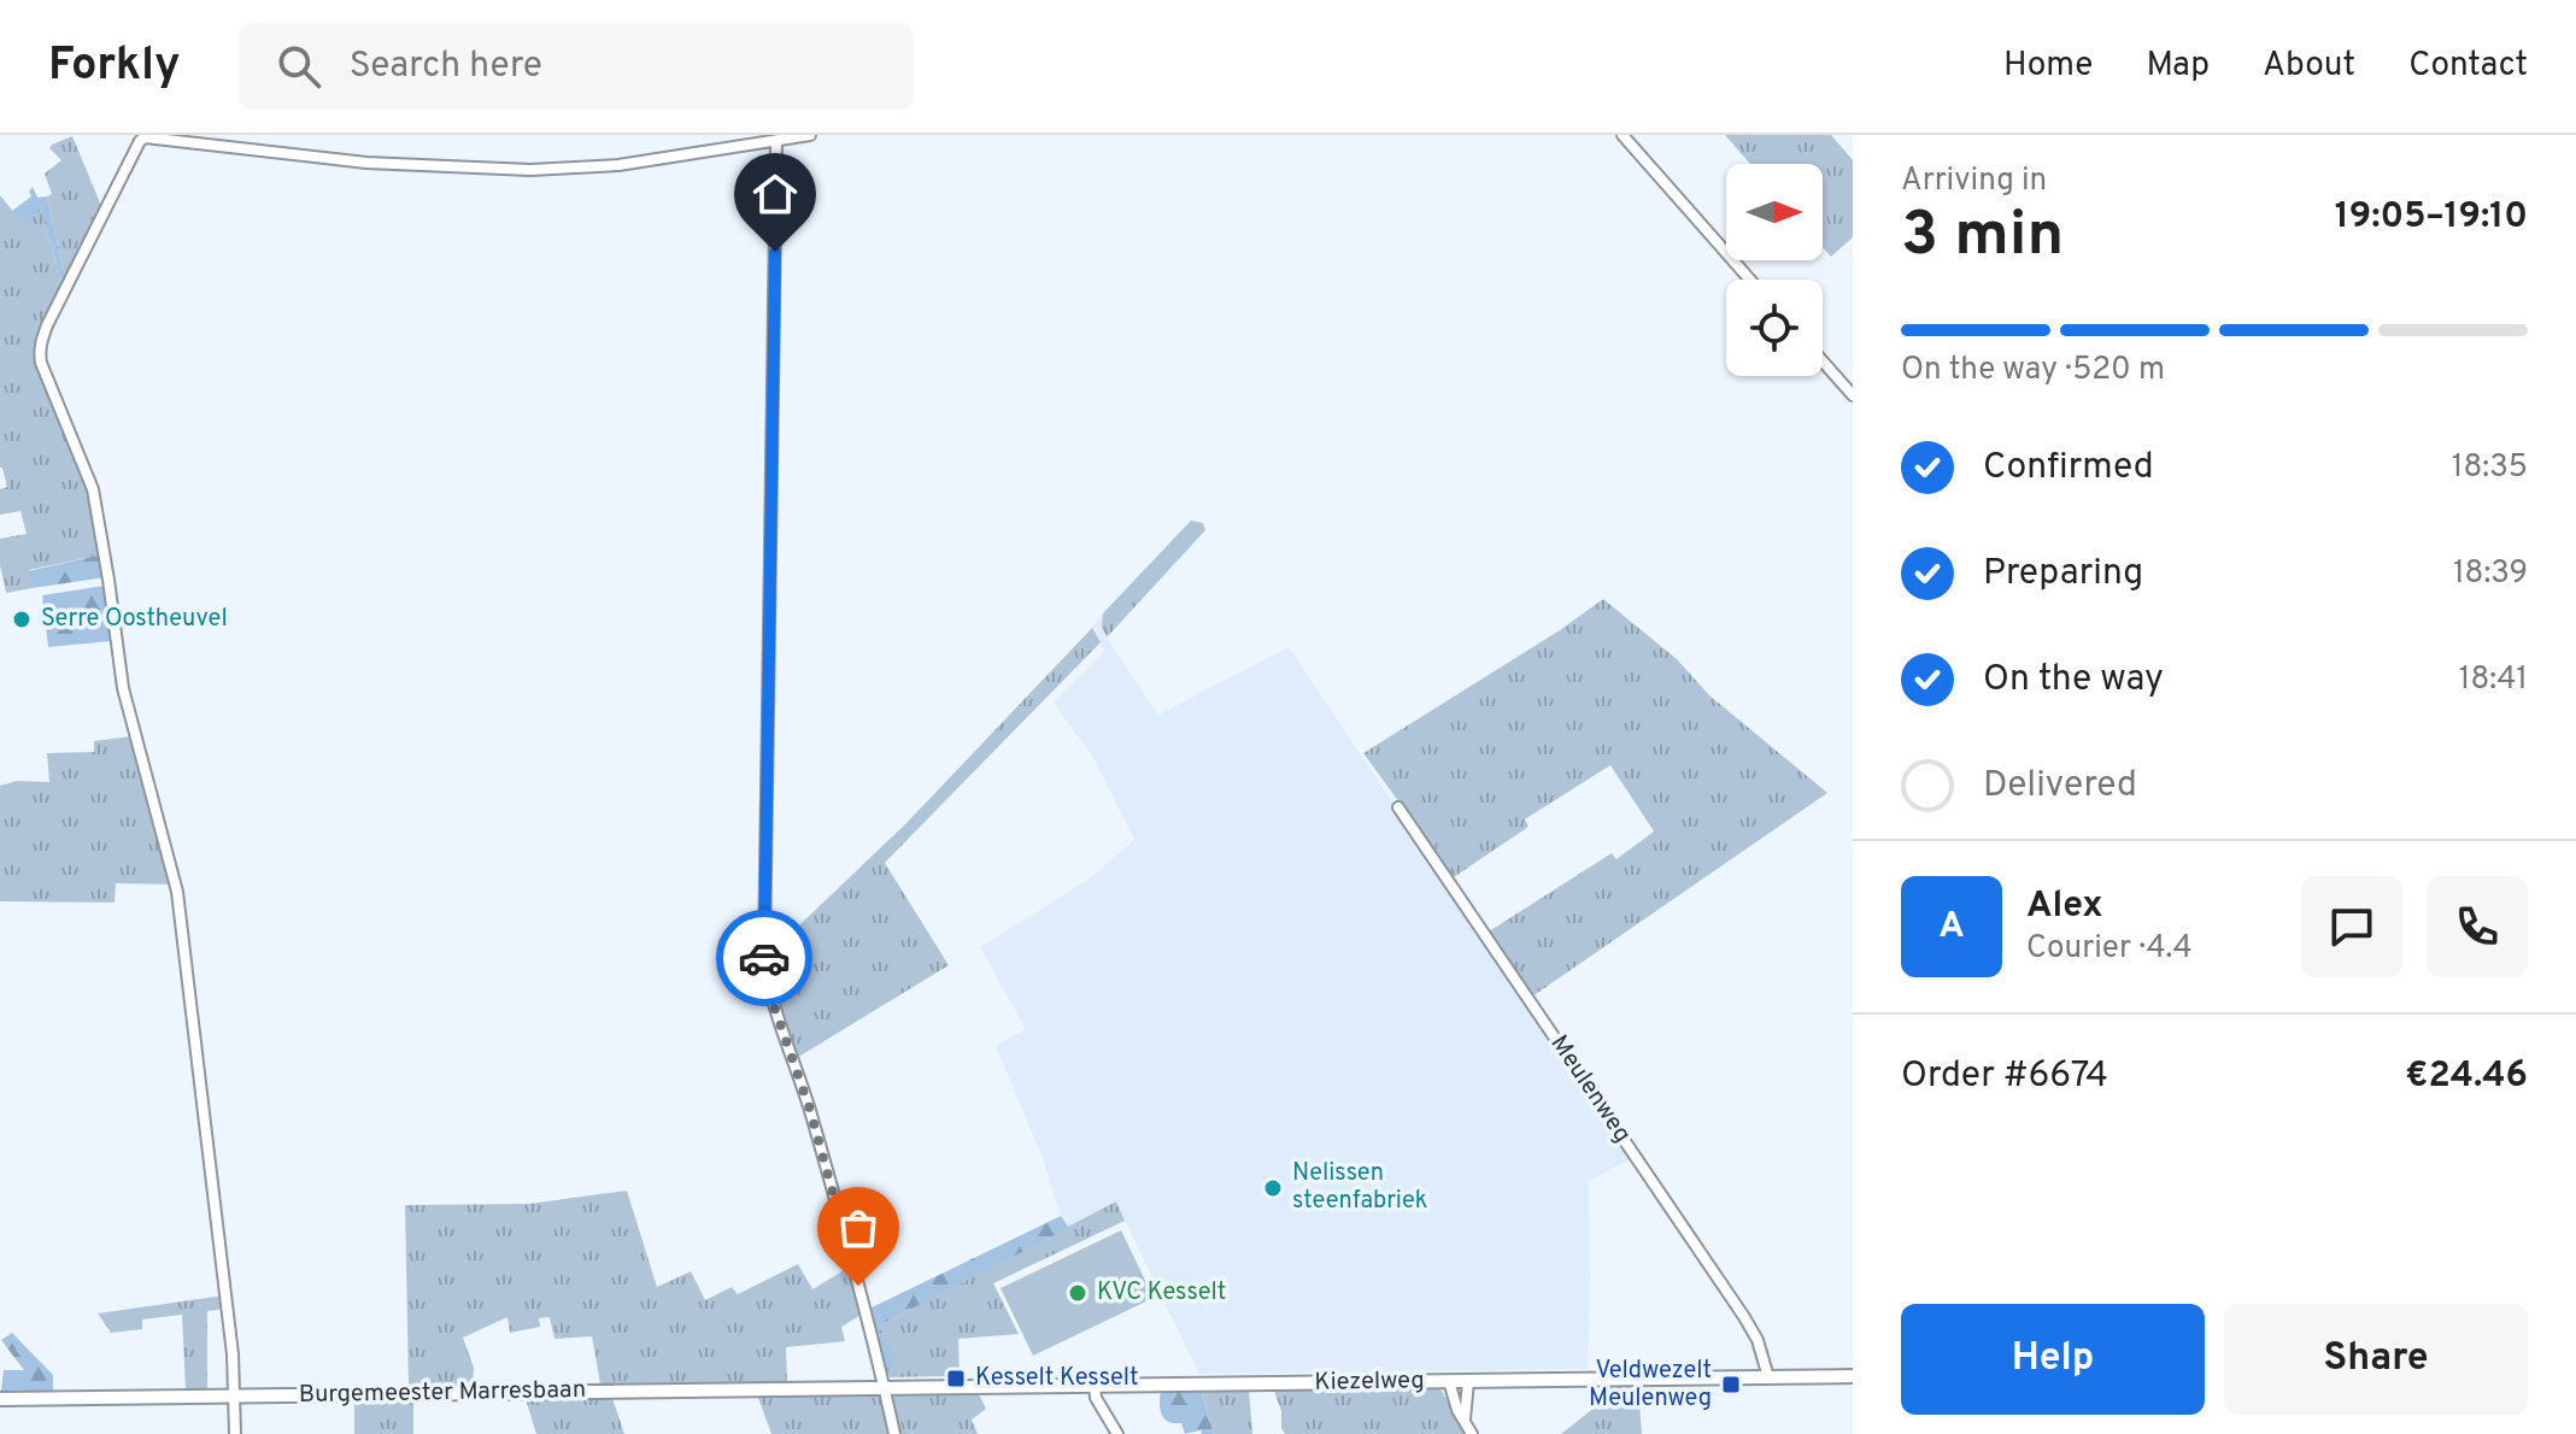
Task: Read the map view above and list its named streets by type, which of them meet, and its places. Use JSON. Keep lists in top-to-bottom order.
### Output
{
  "streets": {
    "main road": ["Kiezelweg", "Burgemeester Marresbaan"],
    "street": ["Meulenweg"]
  },
  "crossings": [
    ["Meulenweg", "Kiezelweg"],
    ["Kiezelweg", "Burgemeester Marresbaan"]
  ],
  "places": {
    "other": ["Serre Oostheuvel", "Nelissen steenfabriek", "KVC Kesselt"],
    "transit": ["Kesselt Kesselt", "Veldwezelt Meulenweg"]
  },
  "north": "right",
  "page": {
    "header": "Forkly",
    "search": "Search here",
    "nav": [
      "Home",
      "Map",
      "About",
      "Contact"
    ],
    "heading": ["3 min", "Arriving in", "19:05–19:10"],
    "panel": [
      "Alex",
      "Courier · 4.4",
      "Order #6674",
      "€24.46"
    ],
    "bar": "On the way · 520 m",
    "list": [
      ["Confirmed", "18:35"],
      ["Preparing", "18:39"],
      ["On the way", "18:41"],
      "Delivered"
    ],
    "round": "A",
    "buttons": ["Help", "Share"]
  }
}
